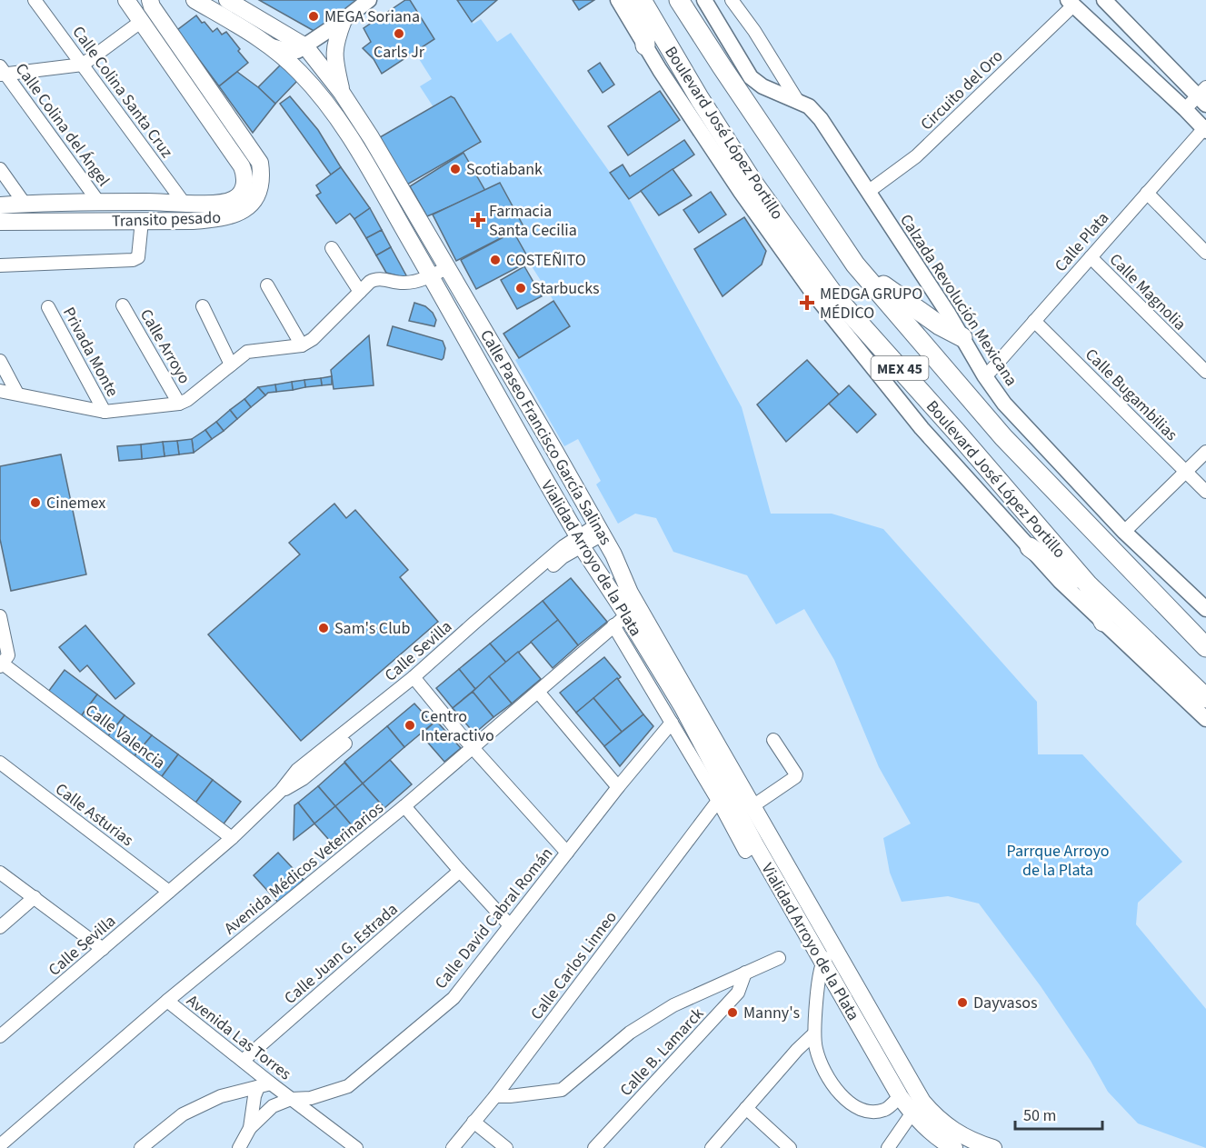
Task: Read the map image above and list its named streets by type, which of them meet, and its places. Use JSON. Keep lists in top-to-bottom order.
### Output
{
  "streets": {
    "main road": [
      "Boulevard José López Portillo",
      "Transito pesado",
      "MEX 45",
      "Calle Paseo Francisco García Salinas",
      "Vialidad Arroyo de la Plata"
    ],
    "street": [
      "Circuito del Oro",
      "Calle Colina Santa Cruz",
      "Calle Colina del Ángel",
      "Calle Plata",
      "Calle Magnolia",
      "Calzada Revolución Mexicana",
      "Calle Arroyo",
      "Privada Monte",
      "Calle Bugambilias",
      "Calle Sevilla",
      "Calle Valencia",
      "Calle Asturias",
      "Avenida Médicos Veterinarios",
      "Calle David Cabral Román",
      "Calle Juan G. Estrada",
      "Calle Carlos Linneo",
      "Avenida Las Torres",
      "Calle B. Lamarck"
    ]
  },
  "crossings": [
    ["Circuito del Oro", "Calzada Revolución Mexicana"],
    ["Calle Colina Santa Cruz", "Transito pesado"],
    ["Calle Colina del Ángel", "Transito pesado"],
    ["Calle Plata", "Calle Magnolia"],
    ["Calle Plata", "Calzada Revolución Mexicana"],
    ["Calle Plata", "Calle Bugambilias"],
    ["Calle Paseo Francisco García Salinas", "Vialidad Arroyo de la Plata"],
    ["Calle Paseo Francisco García Salinas", "Calle Sevilla"],
    ["Calle Paseo Francisco García Salinas", "Avenida Médicos Veterinarios"],
    ["Vialidad Arroyo de la Plata", "Calle Sevilla"],
    ["Vialidad Arroyo de la Plata", "Avenida Médicos Veterinarios"],
    ["Calle Sevilla", "Calle Valencia"],
    ["Calle Sevilla", "Calle Asturias"],
    ["Avenida Médicos Veterinarios", "Avenida Las Torres"],
    ["Calle David Cabral Román", "Avenida Las Torres"],
    ["Calle Juan G. Estrada", "Avenida Las Torres"]
  ],
  "parks": ["Parrque Arroyo de la Plata"],
  "places": {
    "other": [
      "MEGA Soriana",
      "Carls Jr",
      "Scotiabank",
      "COSTEÑITO",
      "Starbucks",
      "Cinemex",
      "Sam's Club",
      "Centro Interactivo",
      "Dayvasos",
      "Manny's"
    ],
    "health": ["Farmacia Santa Cecilia", "MEDGA GRUPO MÉDICO"]
  },
  "scale_bar": "50 m"
}
